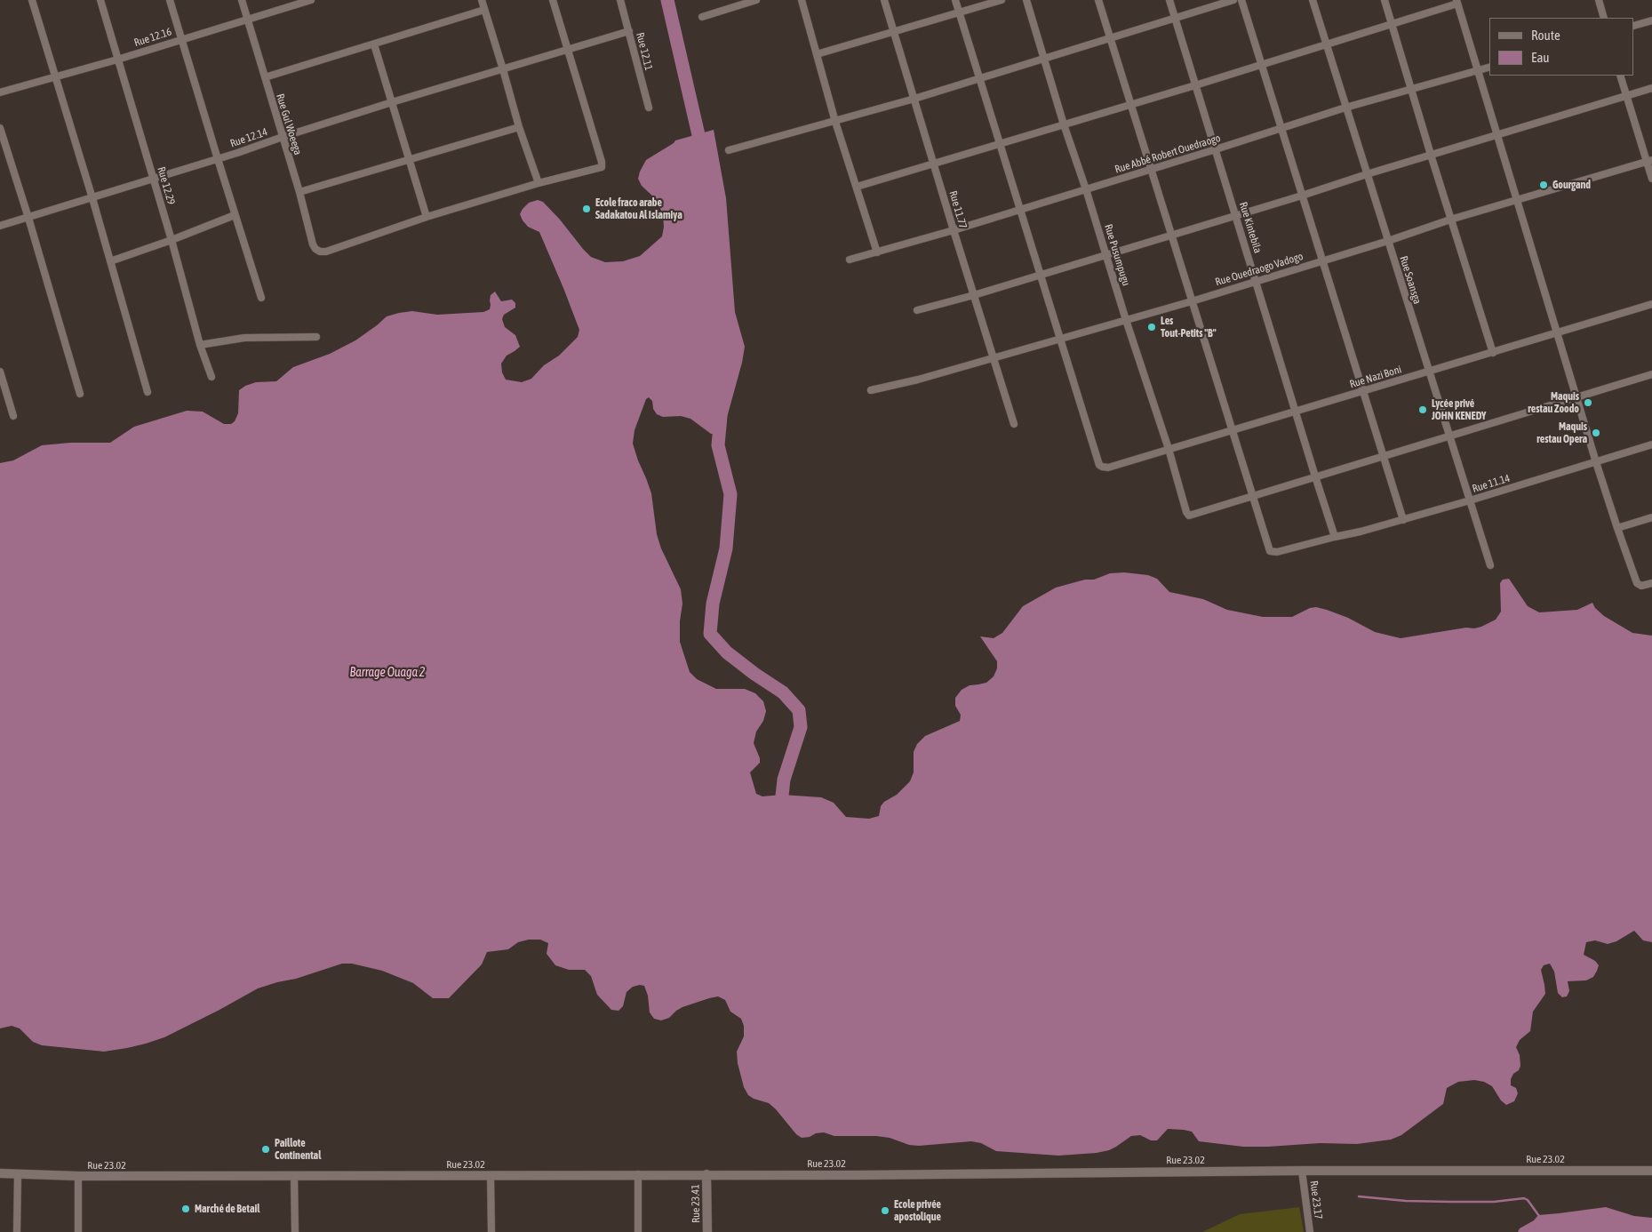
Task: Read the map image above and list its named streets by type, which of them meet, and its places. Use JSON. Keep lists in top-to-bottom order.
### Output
{
  "streets": {
    "street": [
      "Rue 12.16",
      "Rue 12.11",
      "Rue Gul Woeega",
      "Rue 12.14",
      "Rue Abbé Robert Ouedraogo",
      "Rue 12.29",
      "Rue 11.77",
      "Rue Kintebila",
      "Rue Pusumpugu",
      "Rue Ouedraogo Vadogo",
      "Rue Soansga",
      "Rue Nazi Boni",
      "Rue 11.14",
      "Rue 23.02",
      "Rue 23.17",
      "Rue 23.41"
    ]
  },
  "crossings": [
    ["Rue 12.16", "Rue Gul Woeega"],
    ["Rue 12.16", "Rue 12.29"],
    ["Rue 12.11", "Rue 12.14"],
    ["Rue Gul Woeega", "Rue 12.14"],
    ["Rue 12.14", "Rue 12.29"],
    ["Rue Abbé Robert Ouedraogo", "Rue 11.77"],
    ["Rue Abbé Robert Ouedraogo", "Rue Kintebila"],
    ["Rue Abbé Robert Ouedraogo", "Rue Pusumpugu"],
    ["Rue Abbé Robert Ouedraogo", "Rue Soansga"],
    ["Rue 11.77", "Rue Ouedraogo Vadogo"],
    ["Rue Kintebila", "Rue Ouedraogo Vadogo"],
    ["Rue Kintebila", "Rue Nazi Boni"],
    ["Rue Kintebila", "Rue 11.14"],
    ["Rue Pusumpugu", "Rue Ouedraogo Vadogo"],
    ["Rue Pusumpugu", "Rue Nazi Boni"],
    ["Rue Pusumpugu", "Rue 11.14"],
    ["Rue Ouedraogo Vadogo", "Rue Soansga"],
    ["Rue Ouedraogo Vadogo", "Rue Nazi Boni"],
    ["Rue Soansga", "Rue Nazi Boni"],
    ["Rue Soansga", "Rue 11.14"],
    ["Rue 23.02", "Rue 23.17"],
    ["Rue 23.02", "Rue 23.41"]
  ],
  "water": ["Barrage Ouaga 2"],
  "places": [
    "Gourgand",
    "Ecole fraco arabe Sadakatou Al Islamiya",
    "Les Tout-Petits \"B\"",
    "Maquis restau Zoodo",
    "Lycée privé JOHN KENEDY",
    "Maquis restau Opera",
    "Paillote Continental",
    "Marché de Betail",
    "Ecole privée apostolique"
  ],
  "legend": ["Route", "Eau"]
}
